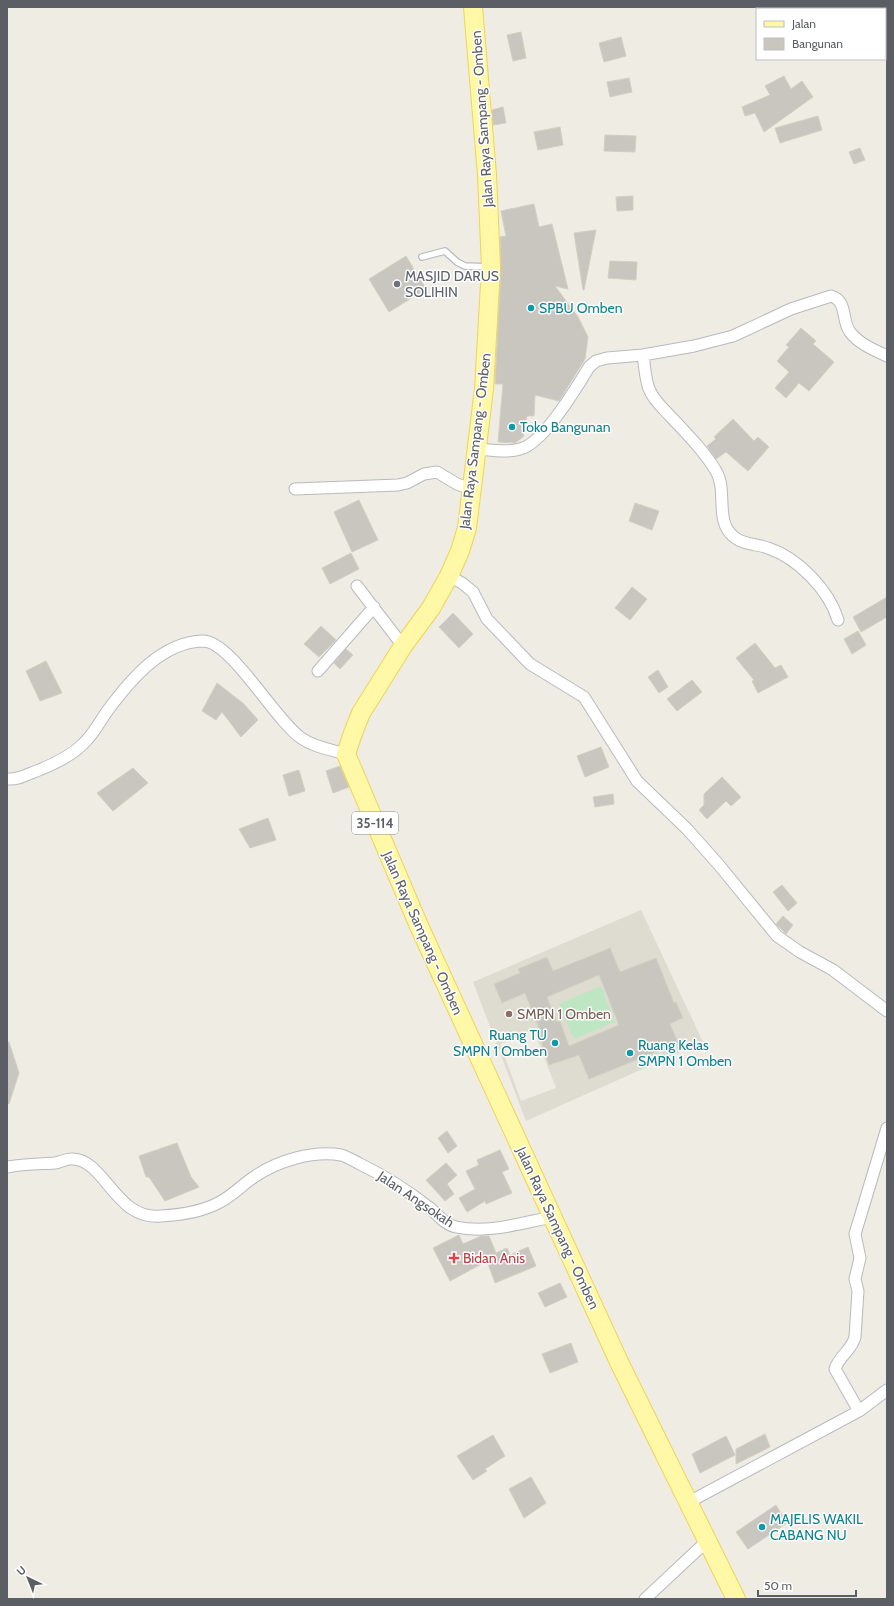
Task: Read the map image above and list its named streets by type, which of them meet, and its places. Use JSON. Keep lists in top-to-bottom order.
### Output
{
  "streets": {
    "main road": ["Jalan Raya Sampang - Omben", "35-114"],
    "street": ["Jalan Angsokah"]
  },
  "crossings": [
    ["Jalan Raya Sampang - Omben", "Jalan Angsokah"]
  ],
  "places": {
    "other": [
      "MASJID DARUS SOLIHIN",
      "SPBU Omben",
      "Toko Bangunan",
      "SMPN 1 Omben",
      "Ruang TU SMPN 1 Omben",
      "Ruang Kelas SMPN 1 Omben",
      "MAJELIS WAKIL CABANG NU"
    ],
    "health": ["Bidan Anis"]
  },
  "legend": ["Jalan", "Bangunan"],
  "scale_bar": "50 m",
  "north": "top left"
}
